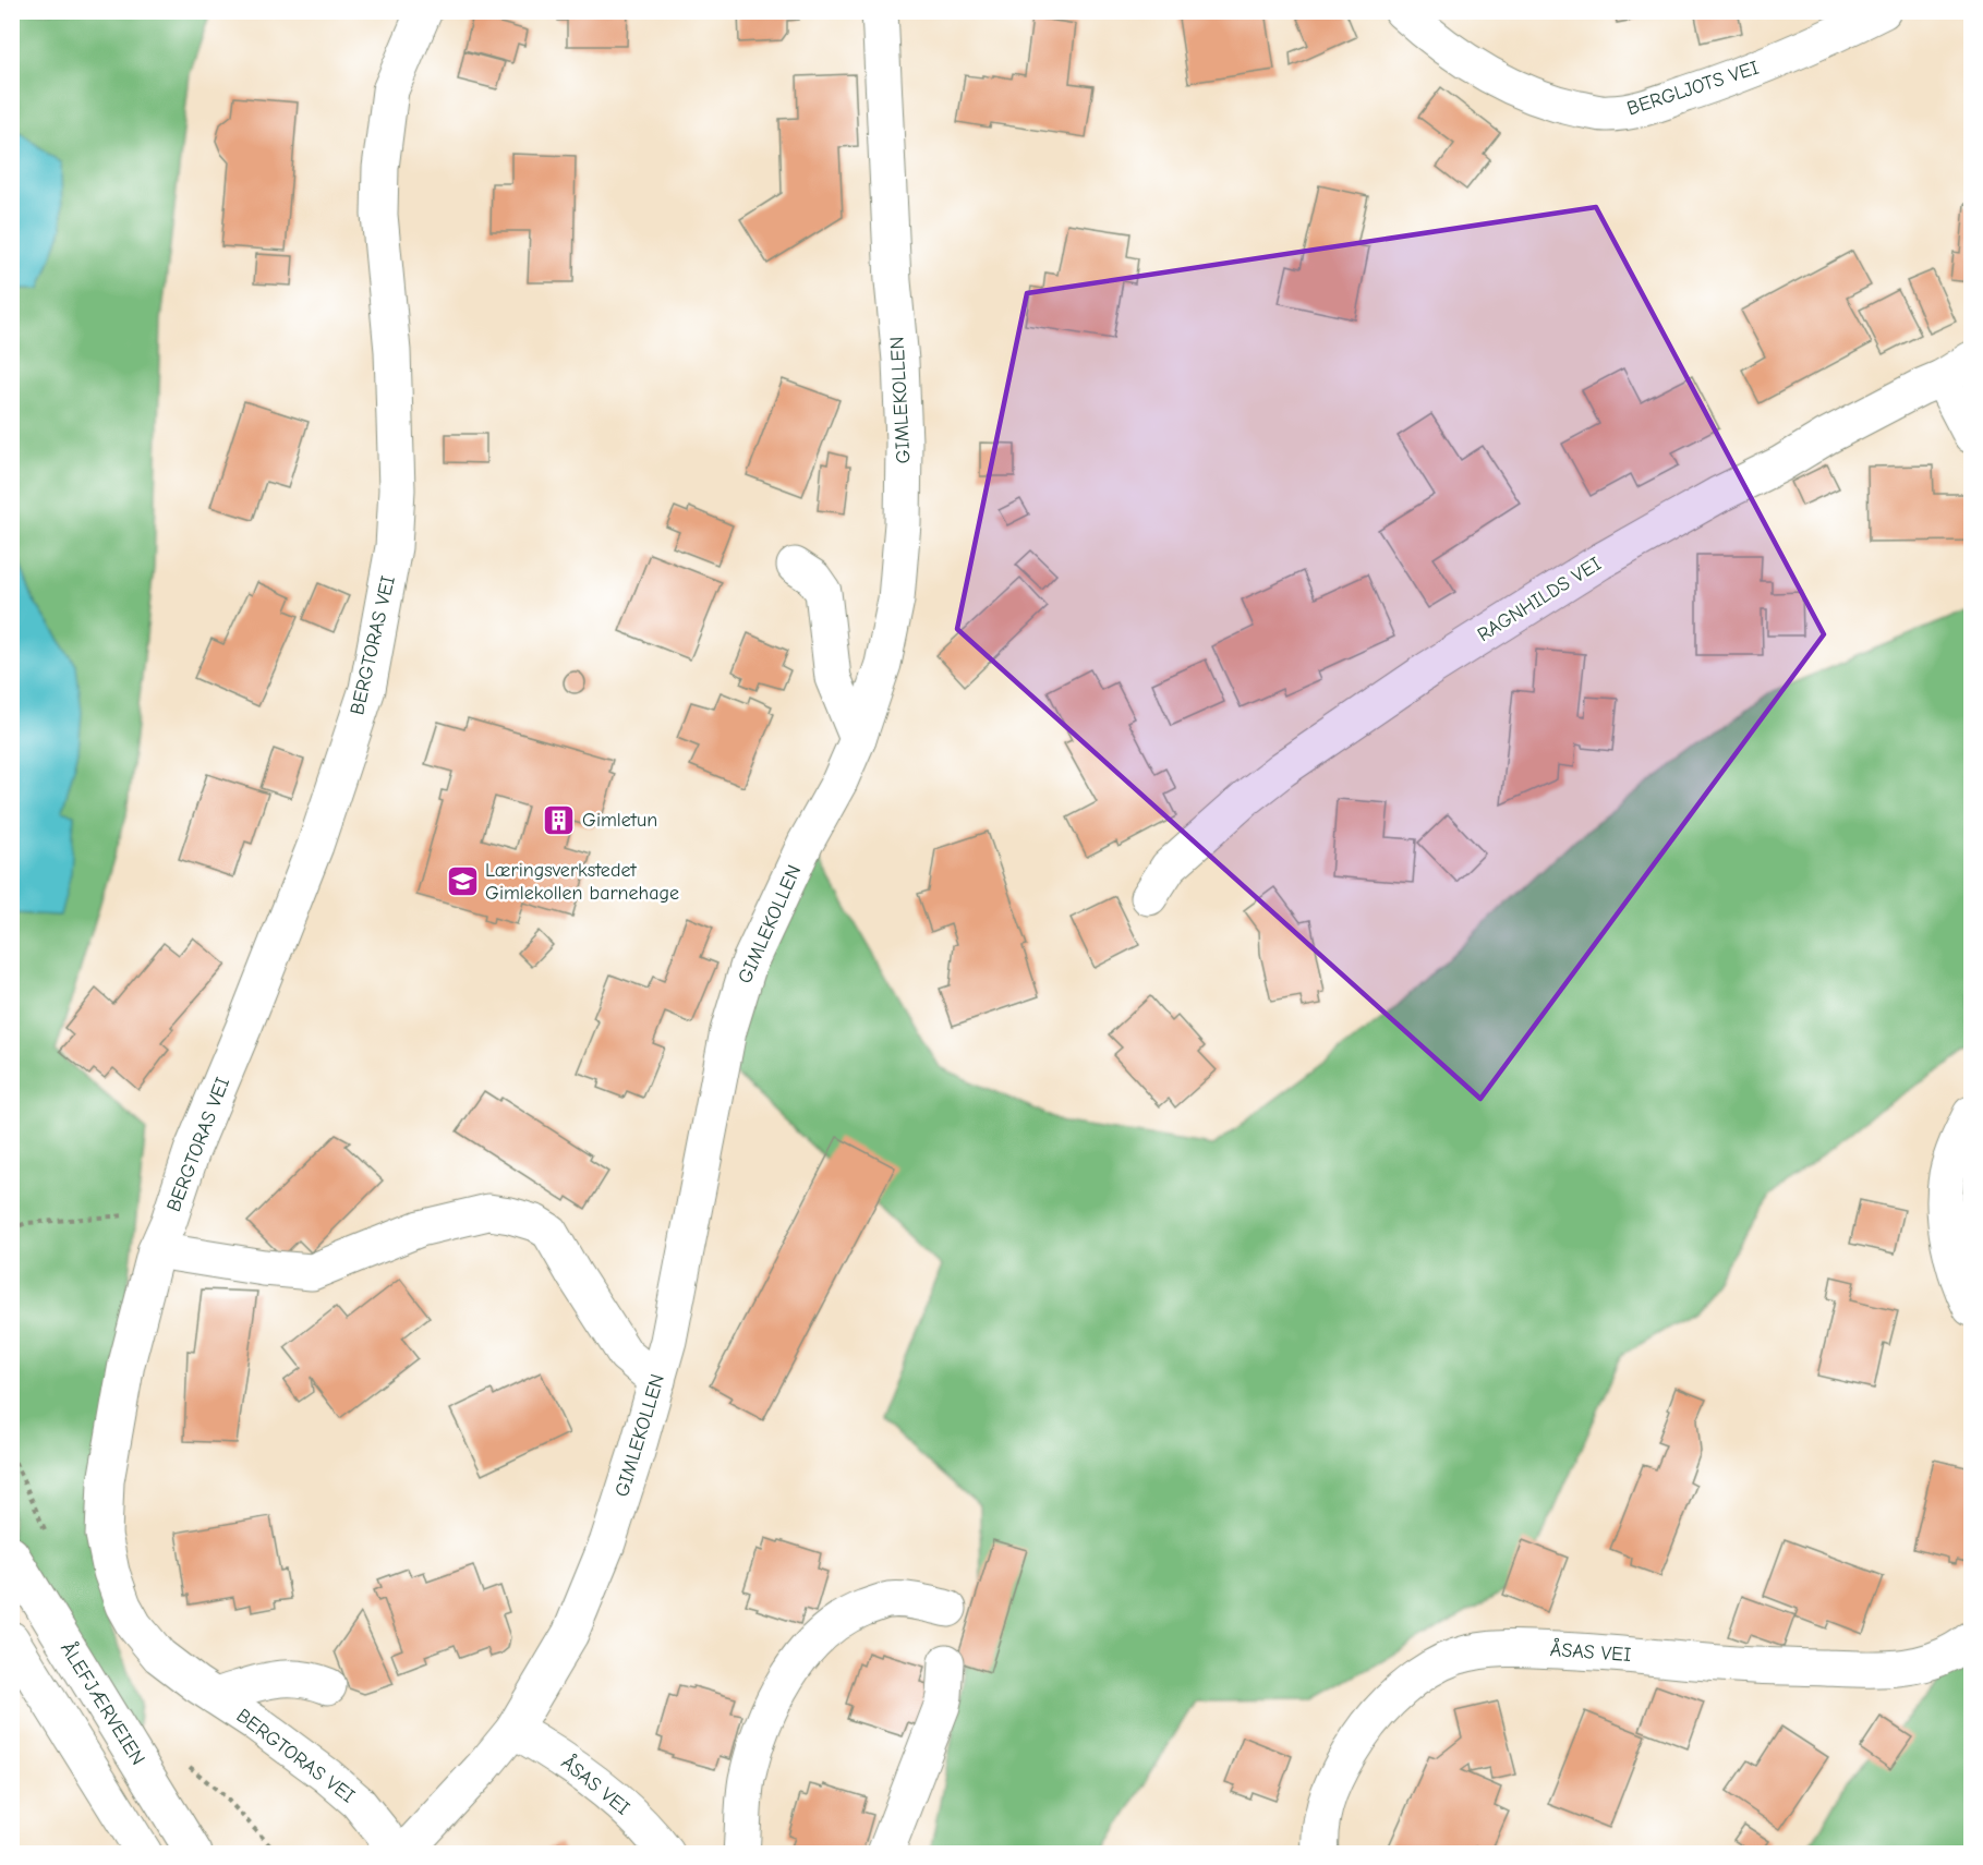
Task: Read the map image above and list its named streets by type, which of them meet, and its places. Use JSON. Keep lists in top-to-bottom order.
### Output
{
  "streets": {
    "street": [
      "BERGLJOTS VEI",
      "GIMLEKOLLEN",
      "RAGNHILDS VEI",
      "BERGTORAS VEI",
      "ÅSAS VEI",
      "ÅLEFJÆRVEIEN"
    ]
  },
  "crossings": [
    ["GIMLEKOLLEN", "ÅSAS VEI"]
  ],
  "places": {
    "building": ["Gimletun"],
    "school or university": ["Læringsverkstedet Gimlekollen barnehage"]
  }
}
